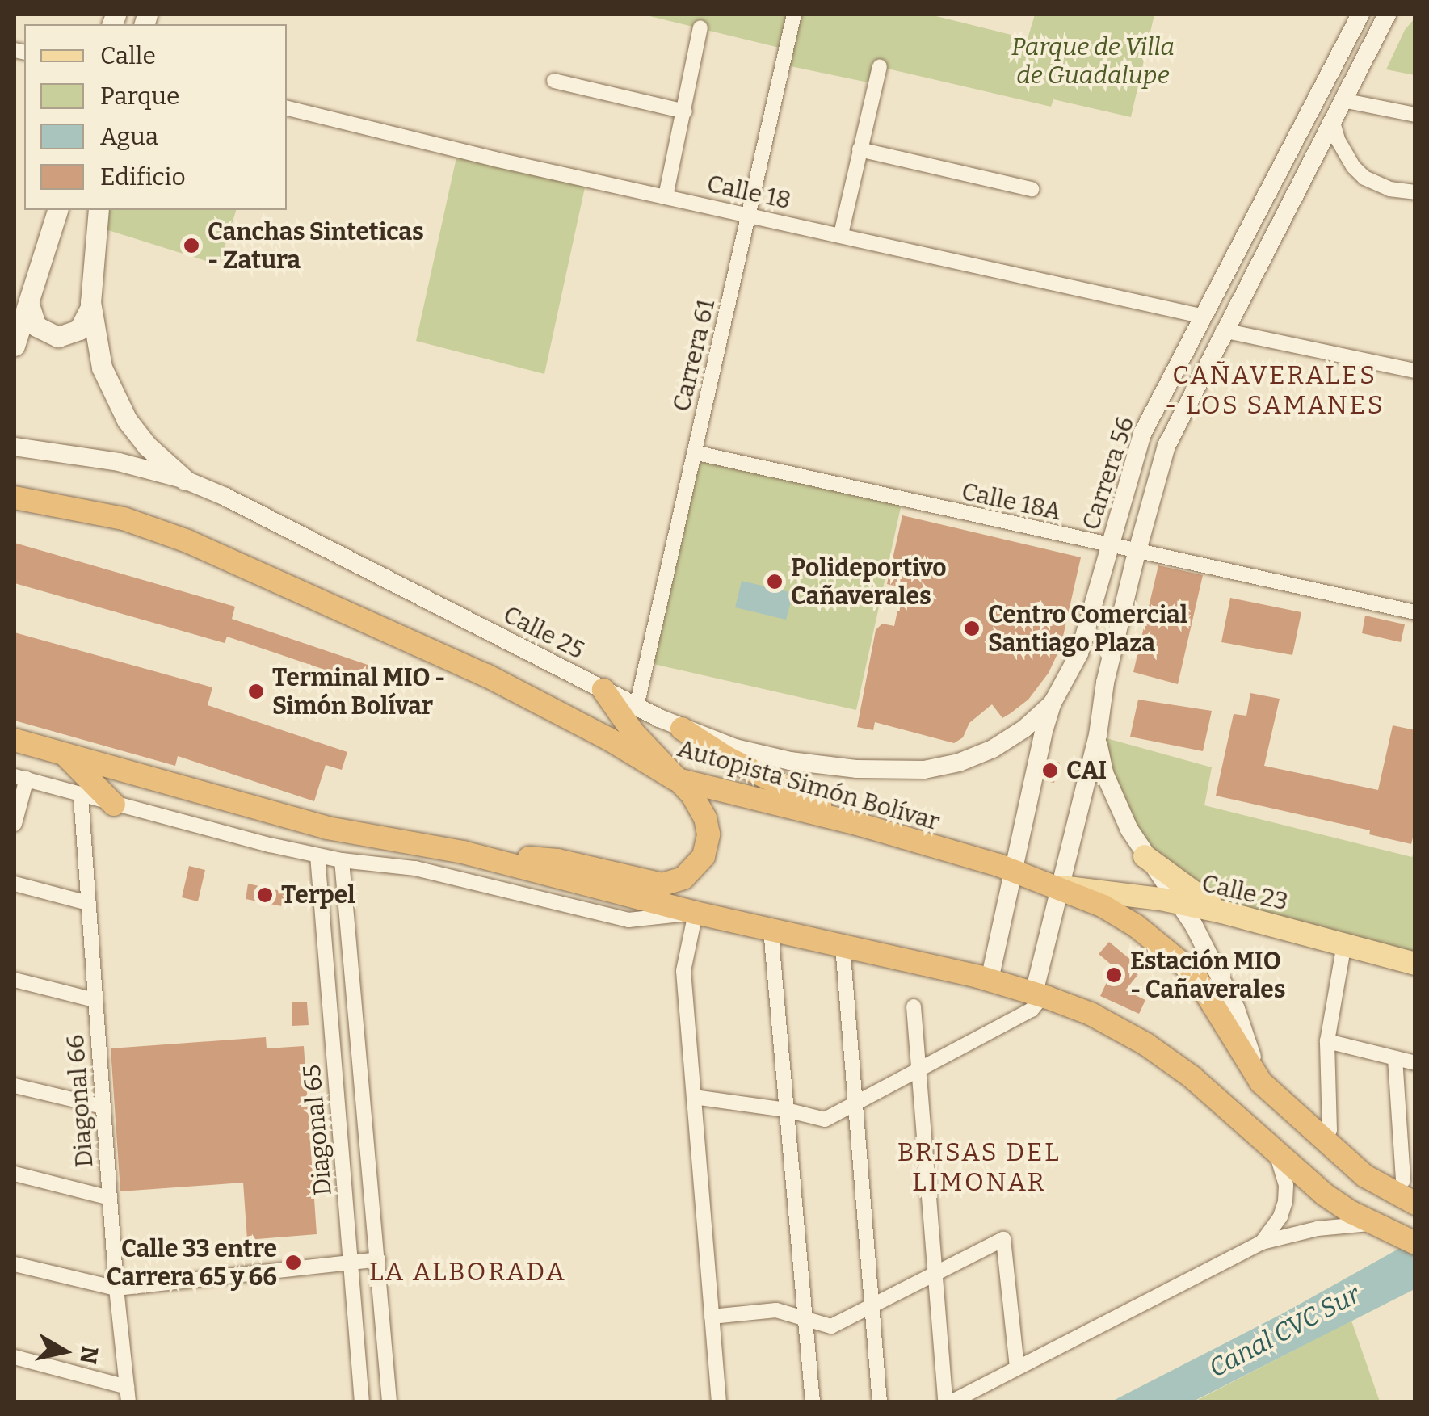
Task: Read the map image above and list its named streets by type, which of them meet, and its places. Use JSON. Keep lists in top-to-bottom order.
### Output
{
  "streets": {
    "highway": ["Autopista Simón Bolívar"],
    "main road": ["Calle 23"],
    "street": [
      "Calle 18",
      "Carrera 61",
      "Carrera 56",
      "Calle 18A",
      "Calle 25",
      "Diagonal 66",
      "Diagonal 65"
    ]
  },
  "crossings": [
    ["Calle 18", "Carrera 61"],
    ["Calle 18", "Carrera 56"],
    ["Carrera 61", "Calle 18A"],
    ["Carrera 61", "Calle 25"],
    ["Carrera 56", "Calle 18A"],
    ["Carrera 56", "Calle 25"],
    ["Carrera 56", "Autopista Simón Bolívar"],
    ["Carrera 56", "Calle 23"],
    ["Autopista Simón Bolívar", "Calle 23"]
  ],
  "districts": ["CAÑAVERALES - LOS SAMANES", "BRISAS DEL LIMONAR", "LA ALBORADA"],
  "water": ["Canal CVC Sur"],
  "parks": ["Parque de Villa de Guadalupe"],
  "places": [
    "Canchas Sinteticas - Zatura",
    "Polideportivo Cañaverales",
    "Centro Comercial Santiago Plaza",
    "Terminal MIO - Simón Bolívar",
    "CAI",
    "Terpel",
    "Estación MIO - Cañaverales",
    "Calle 33 entre Carrera 65 y 66"
  ],
  "legend": [
    "Calle",
    "Parque",
    "Agua",
    "Edificio"
  ],
  "north": "right"
}
